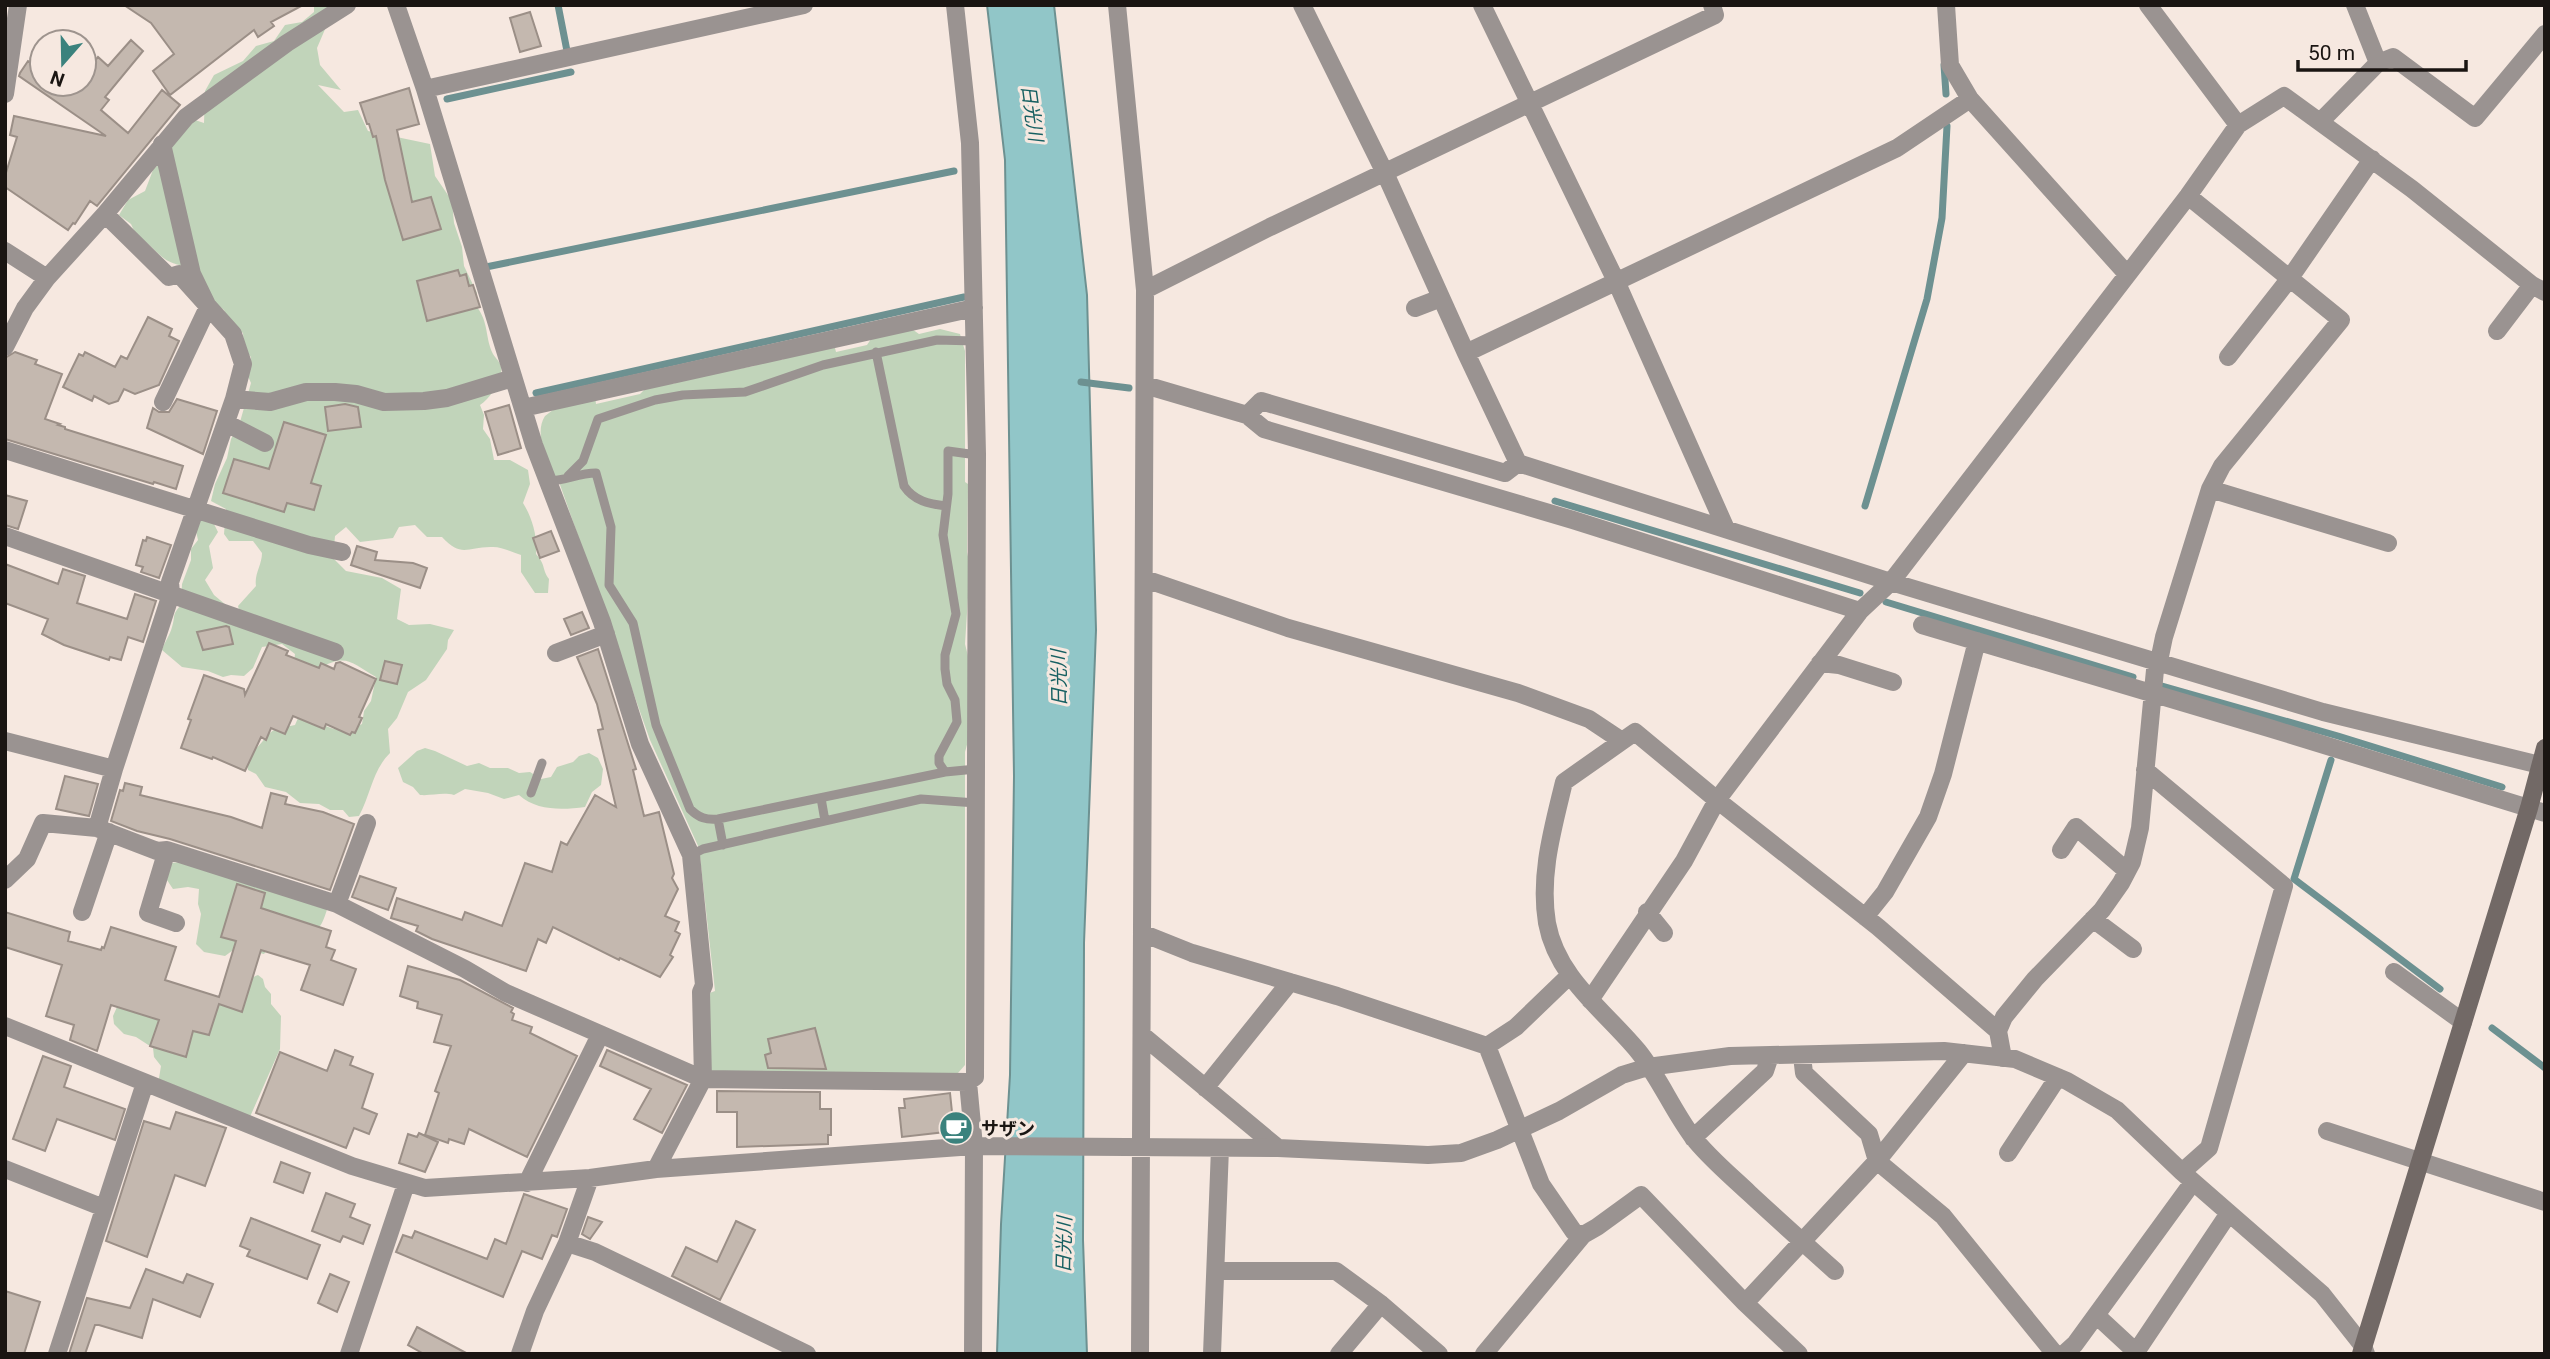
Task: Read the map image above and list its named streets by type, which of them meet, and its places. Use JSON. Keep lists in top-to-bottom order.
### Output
{
  "water": ["日光川"],
  "places": {
    "cafe": ["サザン"]
  },
  "scale_bar": "50 m",
  "north": "bottom"
}
